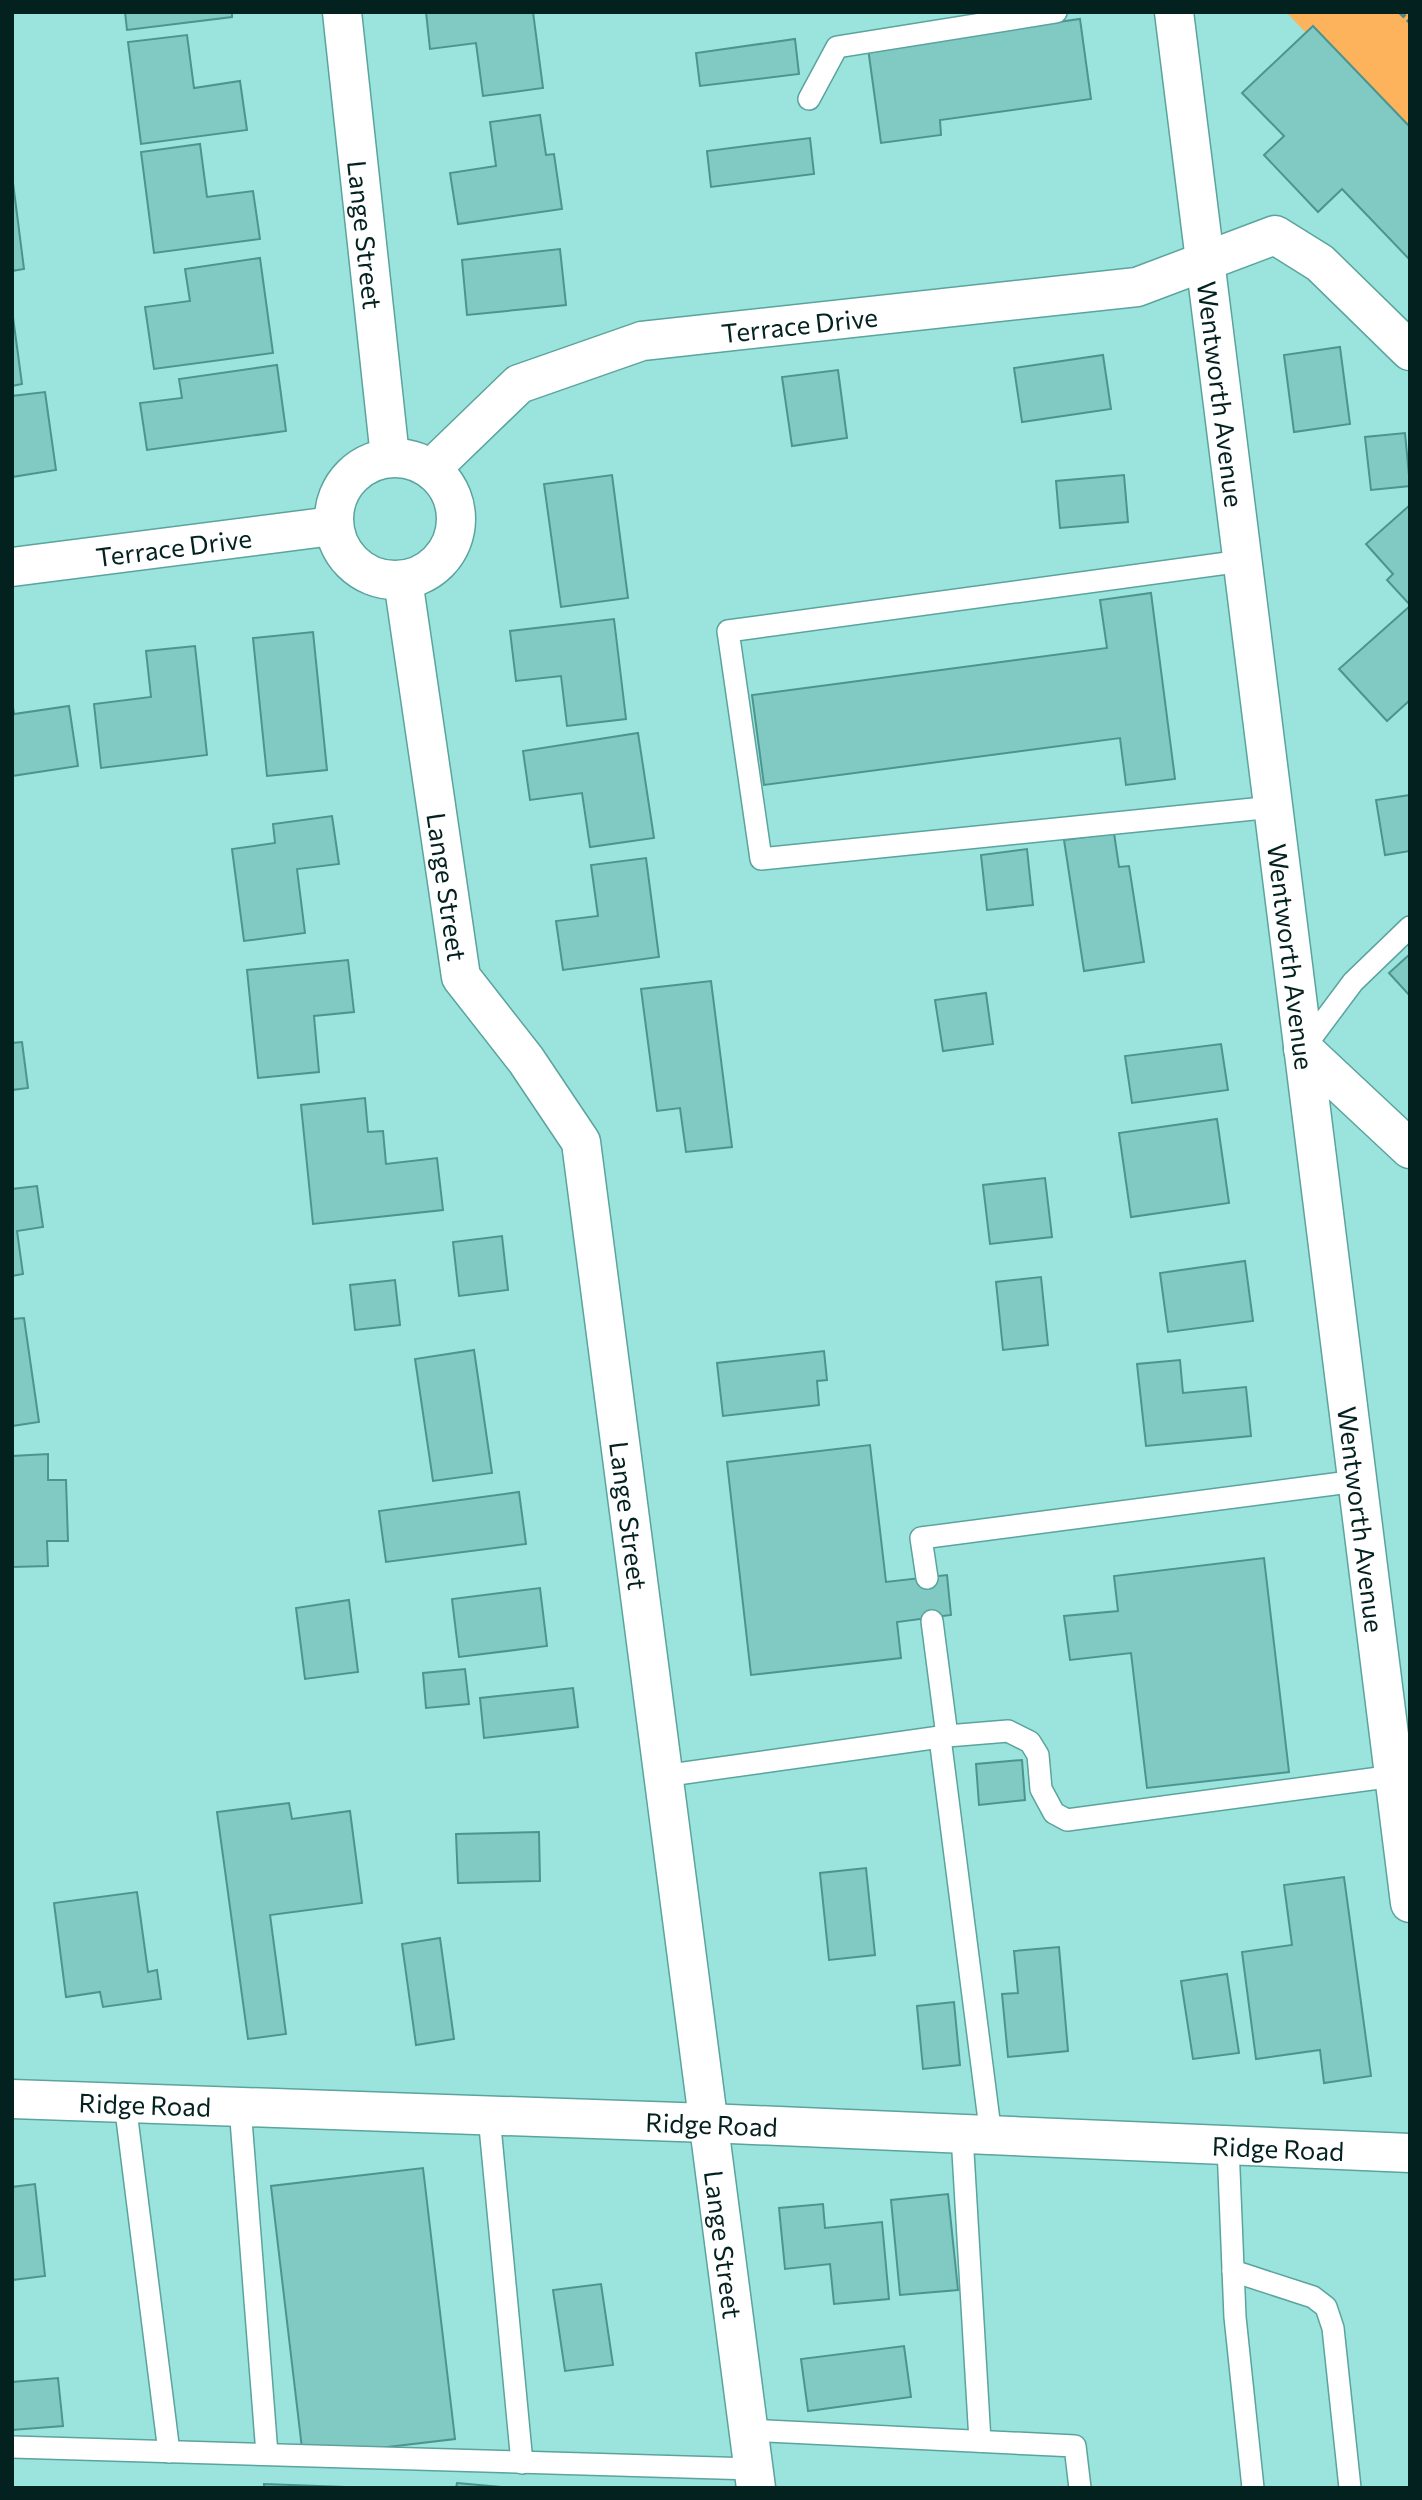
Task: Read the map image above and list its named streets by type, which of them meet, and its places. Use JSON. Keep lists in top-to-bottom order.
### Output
{
  "streets": {
    "street": [
      "Lange Street",
      "Terrace Drive",
      "Wentworth Avenue",
      "Ridge Road"
    ]
  },
  "crossings": [
    ["Lange Street", "Terrace Drive"],
    ["Lange Street", "Ridge Road"],
    ["Terrace Drive", "Wentworth Avenue"]
  ]
}
